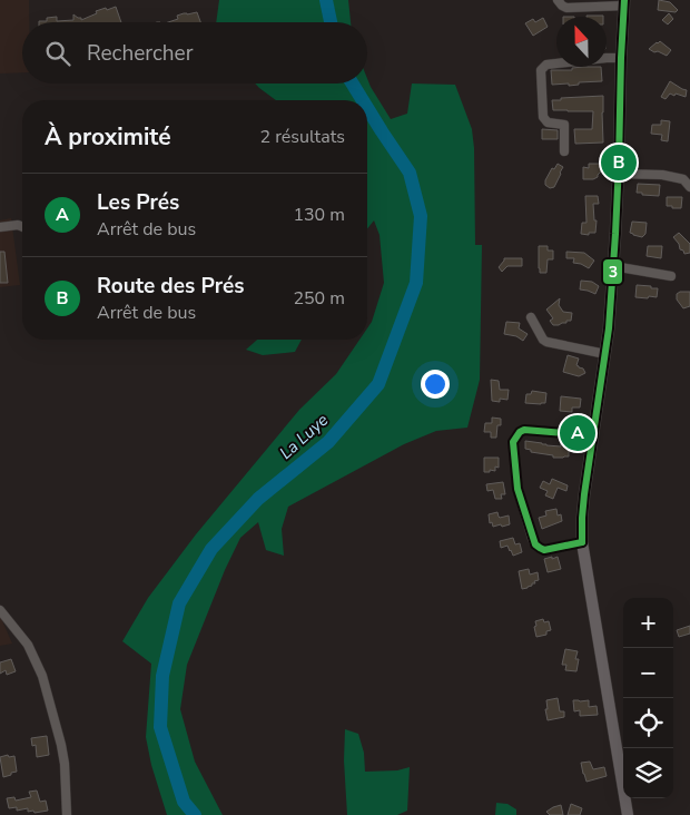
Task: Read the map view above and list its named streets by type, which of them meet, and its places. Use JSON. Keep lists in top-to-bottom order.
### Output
{
  "water": ["La Luye"],
  "lines": ["transit line 3"],
  "north": "top",
  "page": {
    "search": "Rechercher",
    "heading": ["À proximité", "2 résultats"],
    "pins": ["B", "A"],
    "list": [
      {
        "mark": "A",
        "name": "Les Prés",
        "note": "Arrêt de bus",
        "value": "130 m"
      },
      {
        "mark": "B",
        "name": "Route des Prés",
        "note": "Arrêt de bus",
        "value": "250 m"
      }
    ],
    "map_buttons": ["+", "−"]
  }
}
